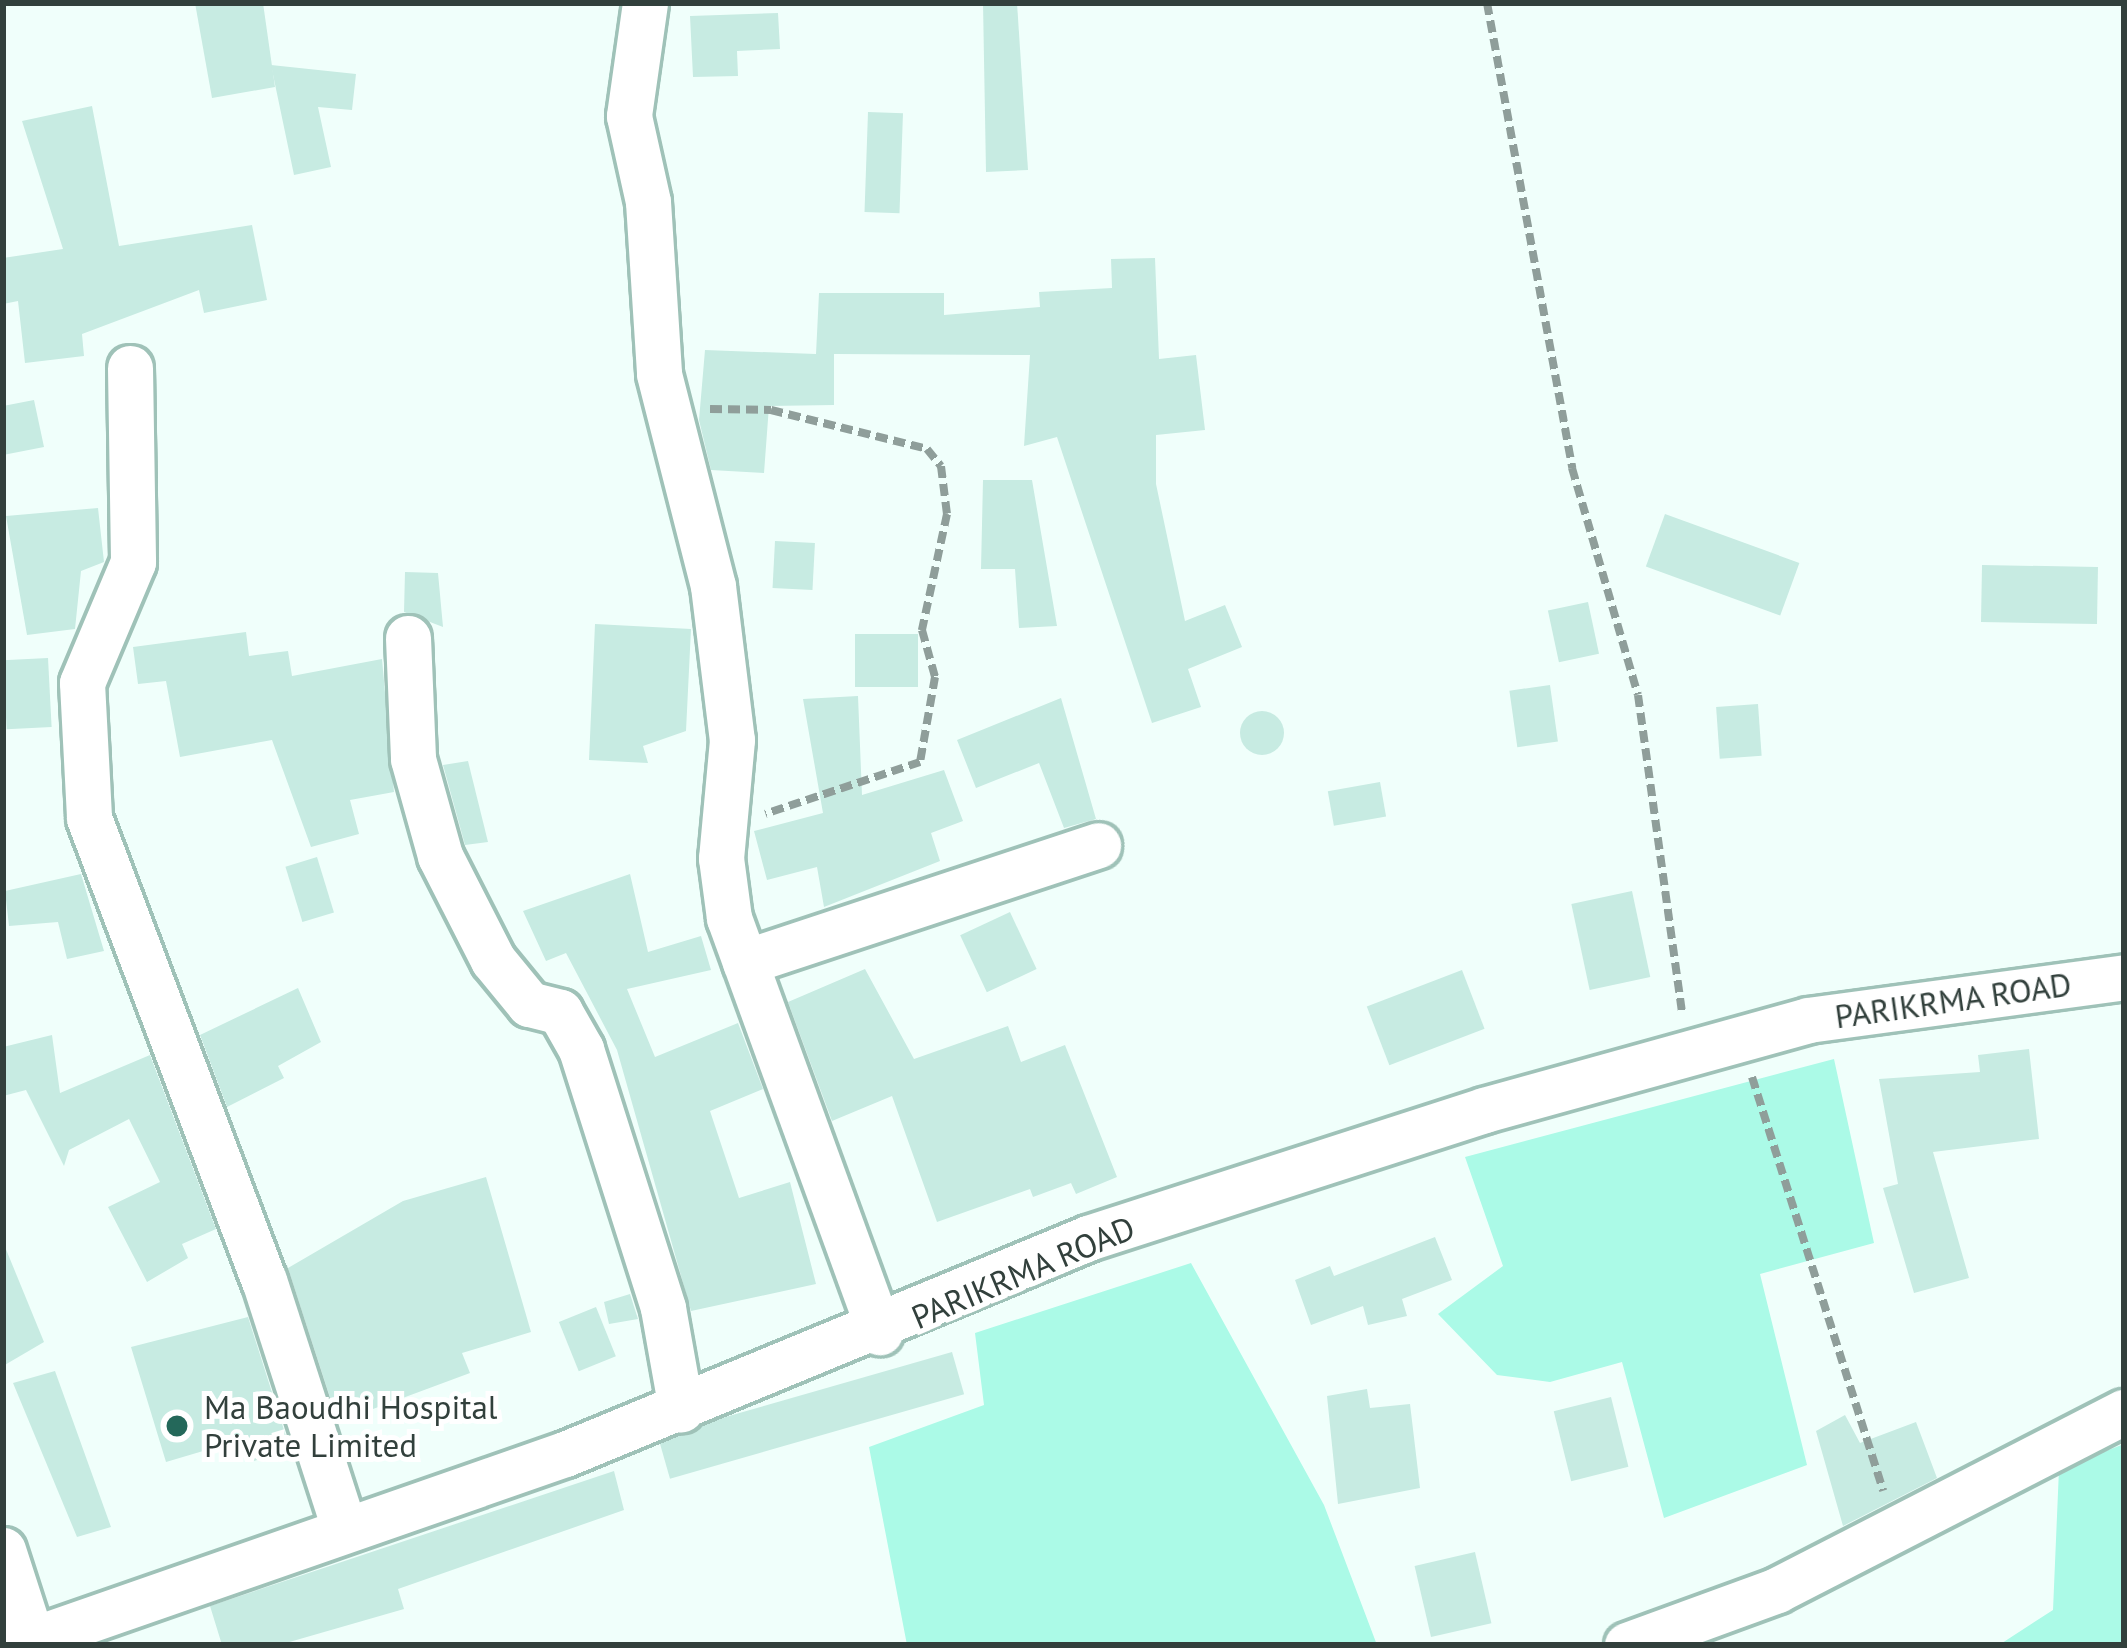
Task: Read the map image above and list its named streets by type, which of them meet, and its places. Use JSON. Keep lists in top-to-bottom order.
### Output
{
  "streets": {
    "street": ["PARIKRMA ROAD"]
  },
  "places": ["Ma Baoudhi Hospital Private Limited"]
}
